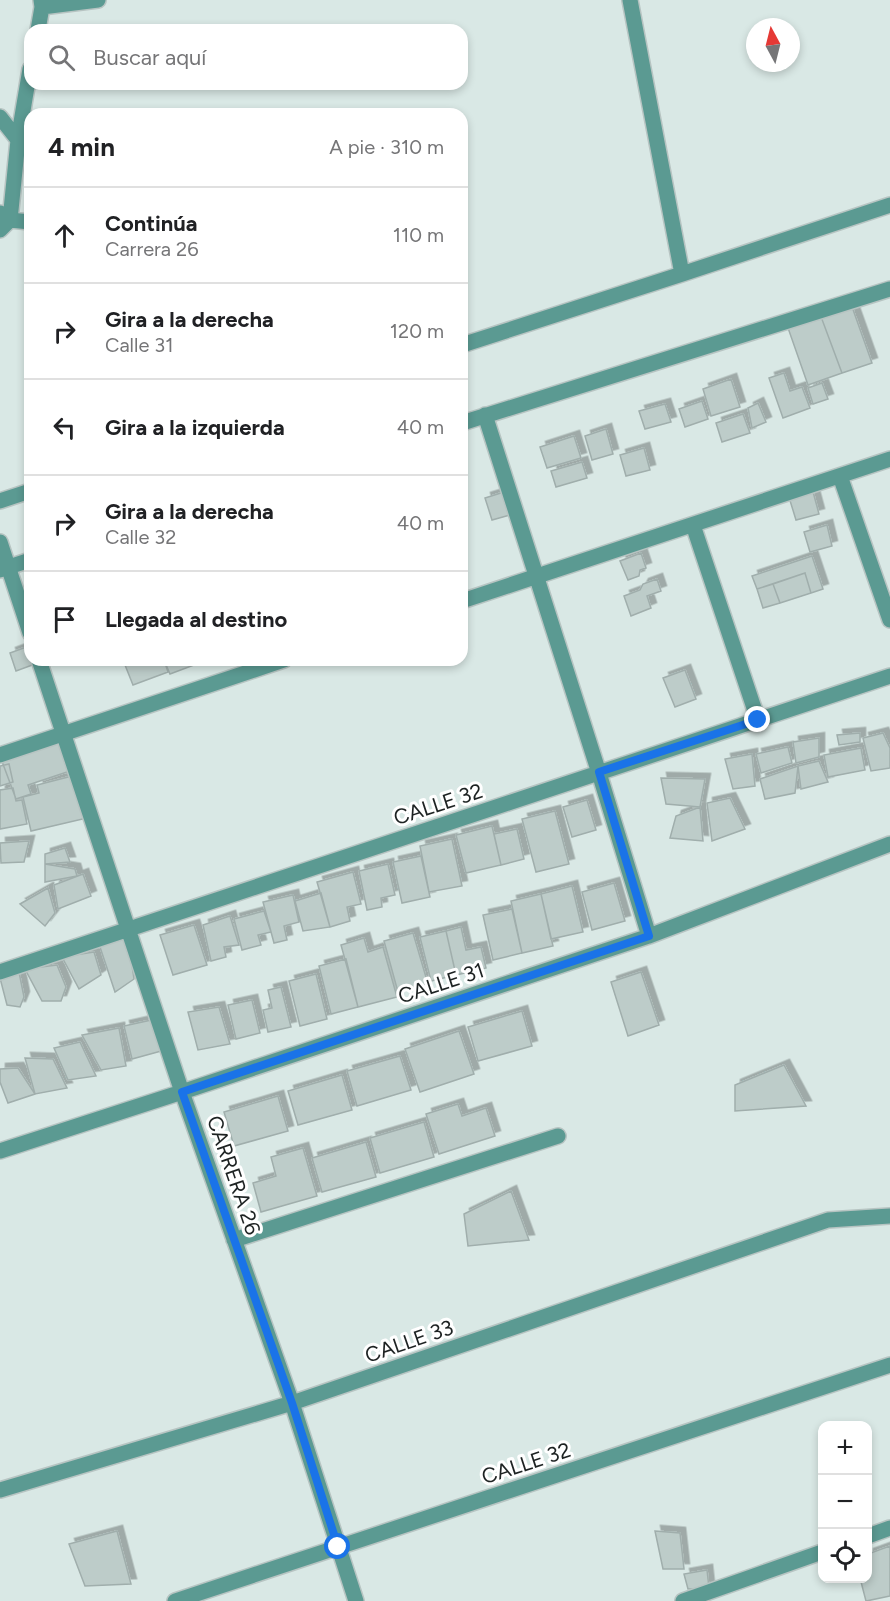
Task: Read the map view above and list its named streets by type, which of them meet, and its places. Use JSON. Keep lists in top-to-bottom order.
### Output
{
  "streets": {
    "street": [
      "CALLE 32",
      "CALLE 31",
      "CARRERA 26",
      "CALLE 33"
    ]
  },
  "crossings": [
    ["CALLE 32", "CARRERA 26"],
    ["CALLE 31", "CARRERA 26"],
    ["CARRERA 26", "CALLE 33"]
  ],
  "north": "top",
  "page": {
    "search": "Buscar aquí",
    "heading": ["4 min", "A pie · 310 m"],
    "list": [
      ["Continúa", "Carrera 26", "110 m"],
      ["Gira a la derecha", "Calle 31", "120 m"],
      ["Gira a la izquierda", "40 m"],
      ["Gira a la derecha", "Calle 32", "40 m"],
      "Llegada al destino"
    ],
    "map_buttons": ["+", "−"]
  }
}
